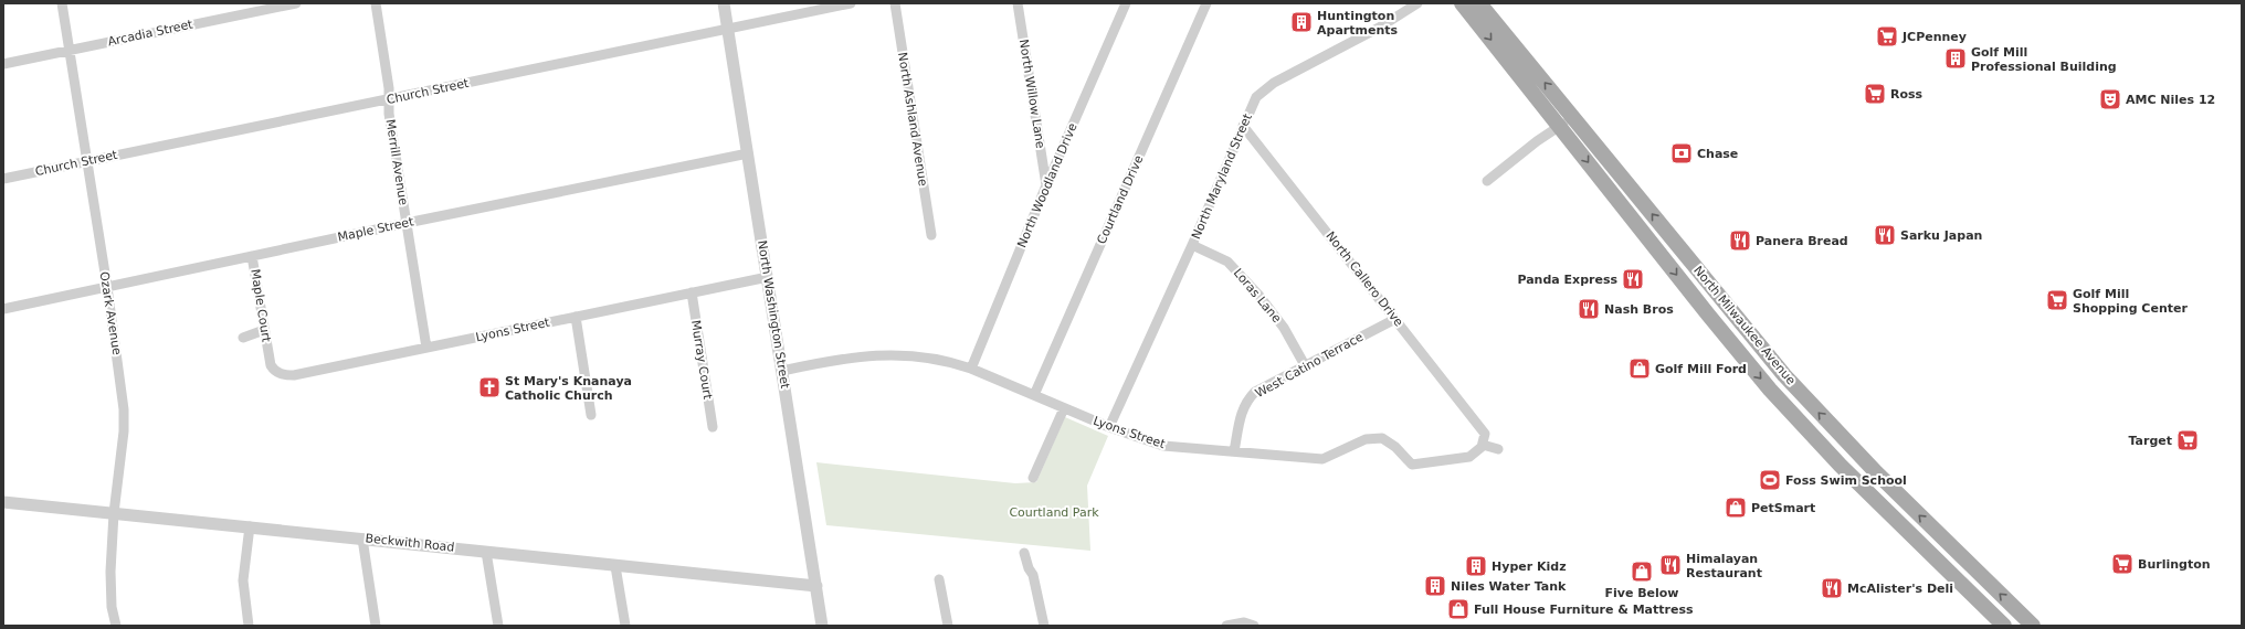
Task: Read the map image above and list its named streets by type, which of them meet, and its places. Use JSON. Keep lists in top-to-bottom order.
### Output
{
  "streets": {
    "main road": ["North Milwaukee Avenue"],
    "street": [
      "Arcadia Street",
      "Church Street",
      "North Willow Lane",
      "North Ashland Avenue",
      "Merrill Avenue",
      "North Maryland Street",
      "North Woodland Drive",
      "Courtland Drive",
      "Maple Street",
      "North Callero Drive",
      "Loras Lane",
      "Maple Court",
      "Ozark Avenue",
      "North Washington Street",
      "Lyons Street",
      "Murray Court",
      "West Catino Terrace",
      "Beckwith Road"
    ]
  },
  "crossings": [
    ["Arcadia Street", "Ozark Avenue"],
    ["Church Street", "Merrill Avenue"],
    ["Church Street", "Ozark Avenue"],
    ["Church Street", "North Washington Street"],
    ["North Willow Lane", "North Woodland Drive"],
    ["Merrill Avenue", "Maple Street"],
    ["Merrill Avenue", "Lyons Street"],
    ["North Maryland Street", "North Callero Drive"],
    ["North Maryland Street", "Loras Lane"],
    ["North Maryland Street", "Lyons Street"],
    ["North Woodland Drive", "Lyons Street"],
    ["Courtland Drive", "Lyons Street"],
    ["Maple Street", "Maple Court"],
    ["Maple Street", "Ozark Avenue"],
    ["Maple Street", "North Washington Street"],
    ["North Callero Drive", "Lyons Street"],
    ["North Callero Drive", "West Catino Terrace"],
    ["Loras Lane", "West Catino Terrace"],
    ["Maple Court", "Lyons Street"],
    ["Ozark Avenue", "Beckwith Road"],
    ["North Washington Street", "Lyons Street"],
    ["North Washington Street", "Beckwith Road"],
    ["Lyons Street", "Murray Court"],
    ["Lyons Street", "West Catino Terrace"]
  ],
  "parks": ["Courtland Park"],
  "places": {
    "building": [
      "Huntington Apartments",
      "Golf Mill Professional Building",
      "Hyper Kidz",
      "Niles Water Tank"
    ],
    "supermarket": [
      "JCPenney",
      "Ross",
      "Golf Mill Shopping Center",
      "Target",
      "Burlington"
    ],
    "theatre": ["AMC Niles 12"],
    "bank": ["Chase"],
    "restaurant": [
      "Sarku Japan",
      "Panera Bread",
      "Panda Express",
      "Nash Bros",
      "Himalayan Restaurant",
      "McAlister's Deli"
    ],
    "shop": [
      "Golf Mill Ford",
      "PetSmart",
      "Five Below",
      "Full House Furniture & Mattress"
    ],
    "church": ["St Mary's Knanaya Catholic Church"],
    "sports": ["Foss Swim School"]
  }
}
